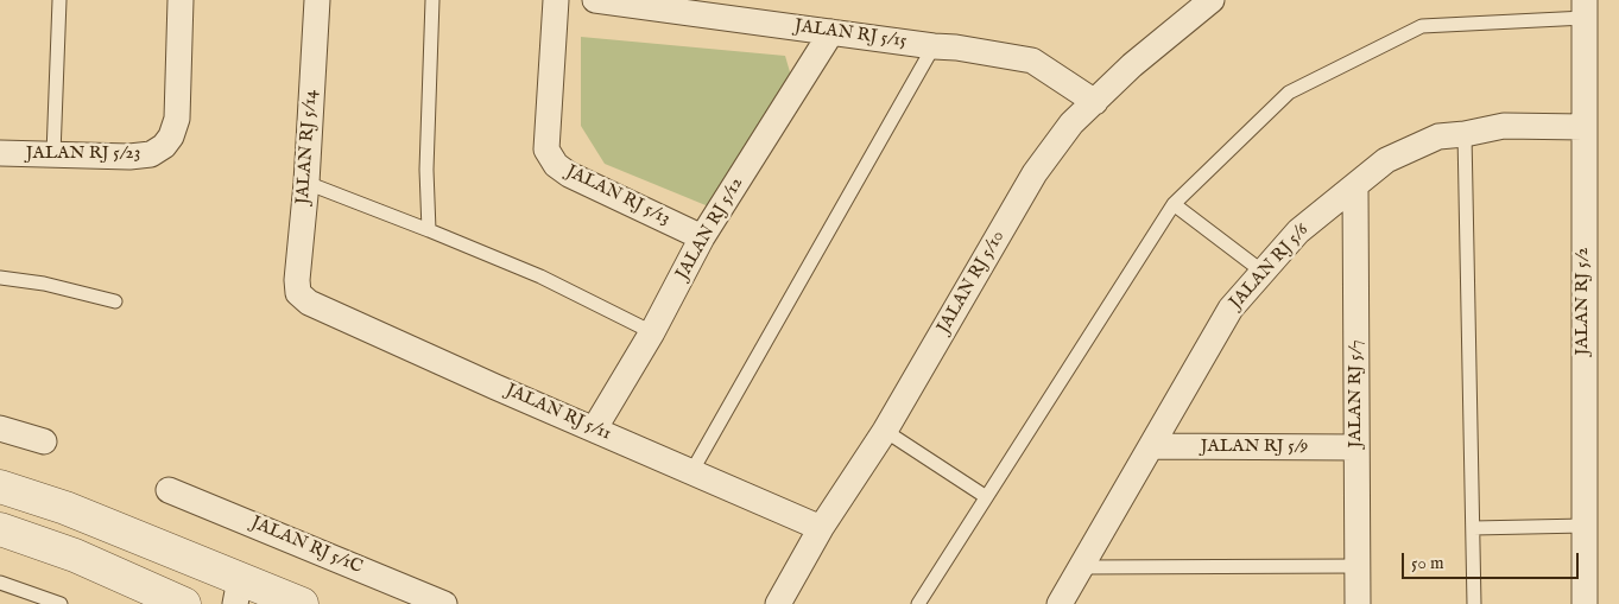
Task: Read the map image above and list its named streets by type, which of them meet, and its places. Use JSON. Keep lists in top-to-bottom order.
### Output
{
  "streets": {
    "street": [
      "JALAN RJ 5/15",
      "JALAN RJ 5/14",
      "JALAN RJ 5/23",
      "JALAN RJ 5/13",
      "JALAN RJ 5/12",
      "JALAN RJ 5/6",
      "JALAN RJ 5/10",
      "JALAN RJ 5/2",
      "JALAN RJ 5/7",
      "JALAN RJ 5/11",
      "JALAN RJ 5/9",
      "JALAN RJ 5/1C"
    ]
  },
  "crossings": [
    ["JALAN RJ 5/15", "JALAN RJ 5/12"],
    ["JALAN RJ 5/15", "JALAN RJ 5/10"],
    ["JALAN RJ 5/14", "JALAN RJ 5/11"],
    ["JALAN RJ 5/13", "JALAN RJ 5/12"],
    ["JALAN RJ 5/12", "JALAN RJ 5/11"],
    ["JALAN RJ 5/6", "JALAN RJ 5/2"],
    ["JALAN RJ 5/6", "JALAN RJ 5/7"],
    ["JALAN RJ 5/6", "JALAN RJ 5/9"],
    ["JALAN RJ 5/10", "JALAN RJ 5/11"],
    ["JALAN RJ 5/7", "JALAN RJ 5/9"]
  ],
  "scale_bar": "50 m"
}
